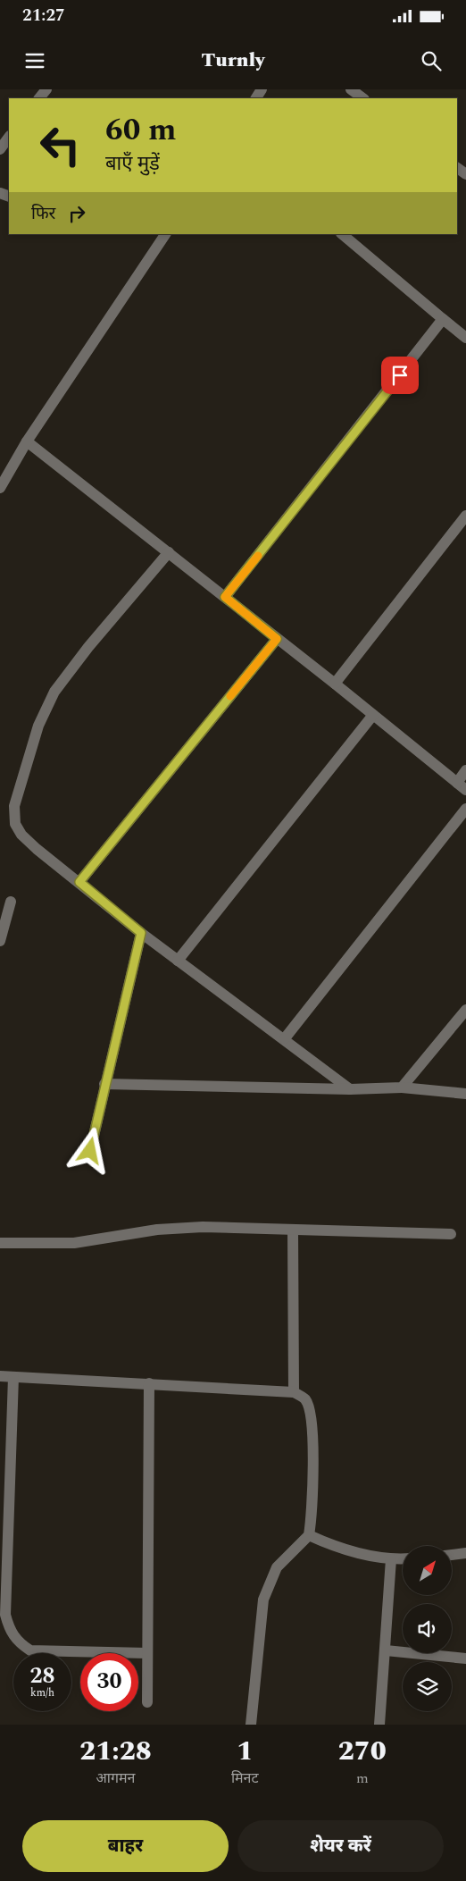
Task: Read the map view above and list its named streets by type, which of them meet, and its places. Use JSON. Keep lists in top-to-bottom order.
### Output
{
  "north": "top right",
  "page": {
    "status": "21:27",
    "header": "Turnly",
    "turn": ["60 m", "बाएँ मुड़ें"],
    "then": "फिर",
    "speed": "28 km/h",
    "limit": "30",
    "eta": [
      "21:28",
      "आगमन",
      "1",
      "मिनट",
      "270",
      "m"
    ],
    "buttons": ["बाहर", "शेयर करें"]
  }
}
